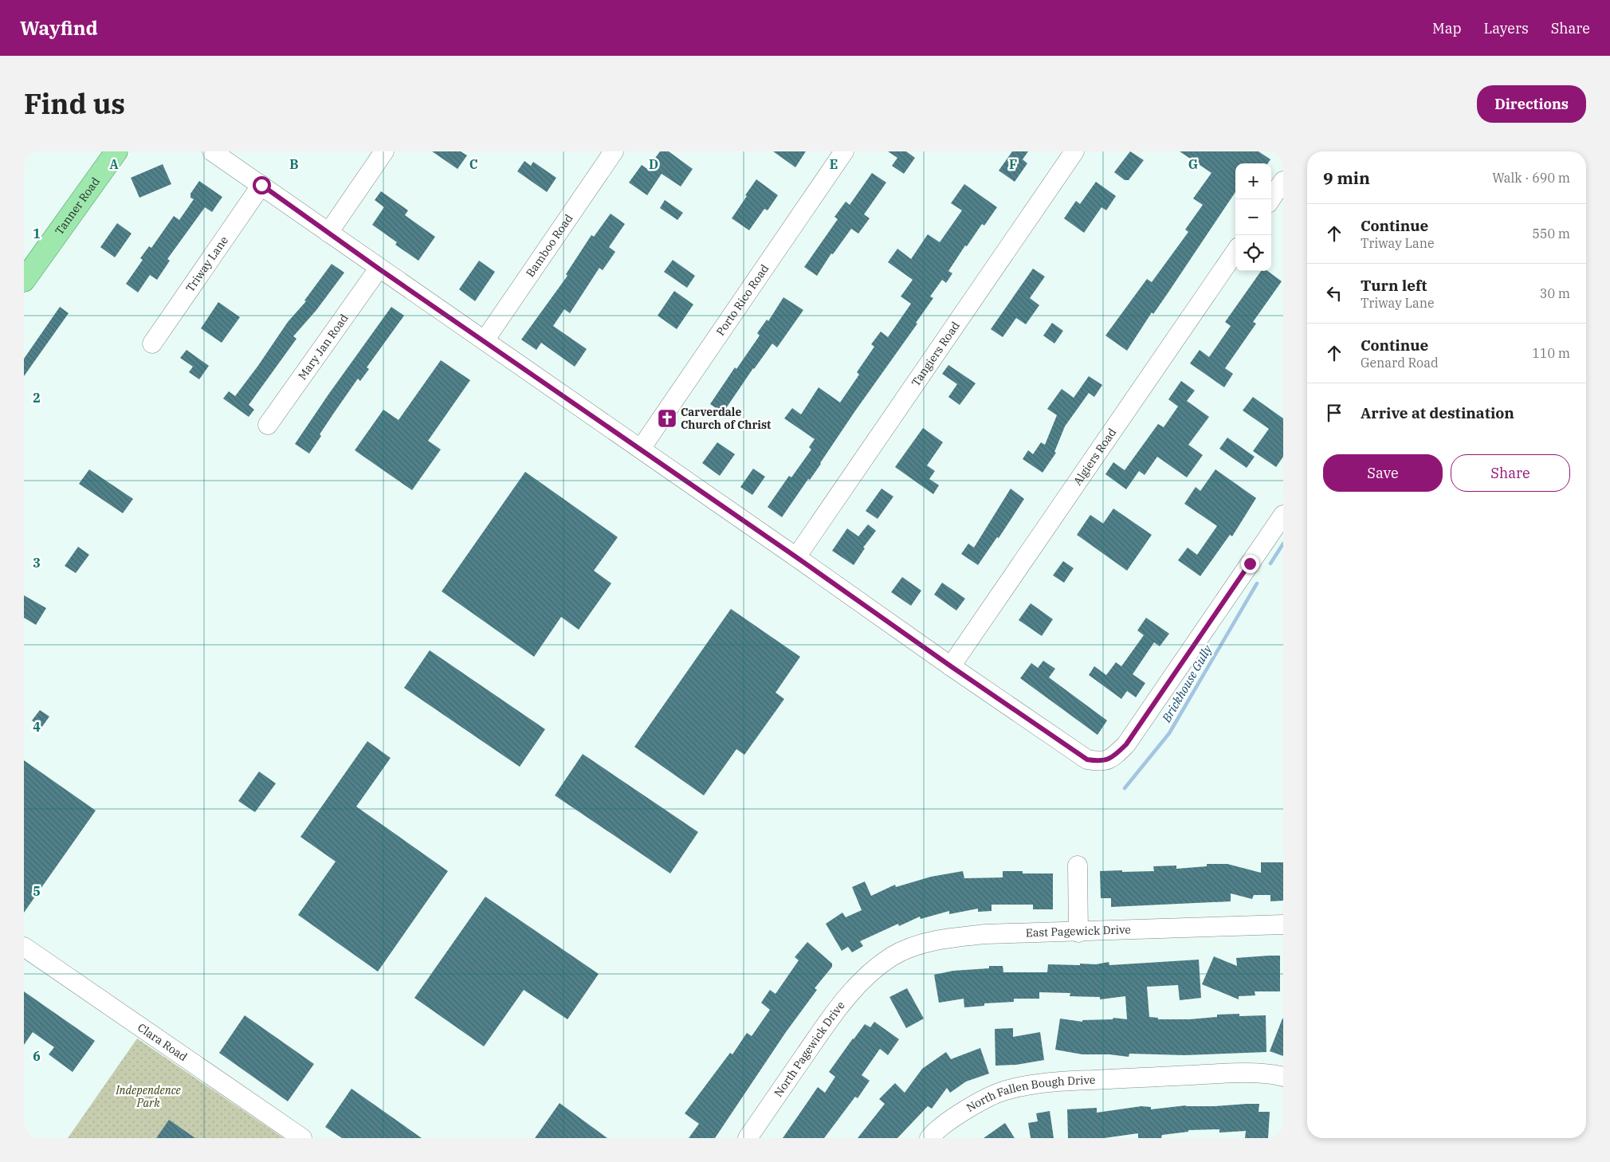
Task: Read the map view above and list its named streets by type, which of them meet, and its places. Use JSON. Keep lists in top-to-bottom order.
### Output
{
  "streets": {
    "main road": ["Tanner Road"],
    "street": [
      "Bamboo Road",
      "Triway Lane",
      "Porto Rico Road",
      "Mary Jan Road",
      "Tangiers Road",
      "Algiers Road",
      "East Pagewick Drive",
      "Clara Road",
      "North Pagewick Drive",
      "North Fallen Bough Drive"
    ]
  },
  "crossings": [
    ["East Pagewick Drive", "North Pagewick Drive"]
  ],
  "water": ["Brickhouse Gully"],
  "parks": ["Independence Park"],
  "places": {
    "church": ["Carverdale Church of Christ"]
  },
  "page": {
    "header": "Wayfind",
    "nav": ["Map", "Layers", "Share"],
    "title": "Find us",
    "buttons": [
      "Directions",
      ["Save", "Share"]
    ],
    "heading": ["9 min", "Walk · 690 m"],
    "map_buttons": ["+", "−"],
    "list": [
      ["Continue", "Triway Lane", "550 m"],
      ["Turn left", "Triway Lane", "30 m"],
      ["Continue", "Genard Road", "110 m"],
      "Arrive at destination"
    ]
  },
  "grid": {
    "columns": [
      "A",
      "B",
      "C",
      "D",
      "E",
      "F",
      "G"
    ],
    "rows": [
      "1",
      "2",
      "3",
      "4",
      "5",
      "6"
    ]
  }
}
